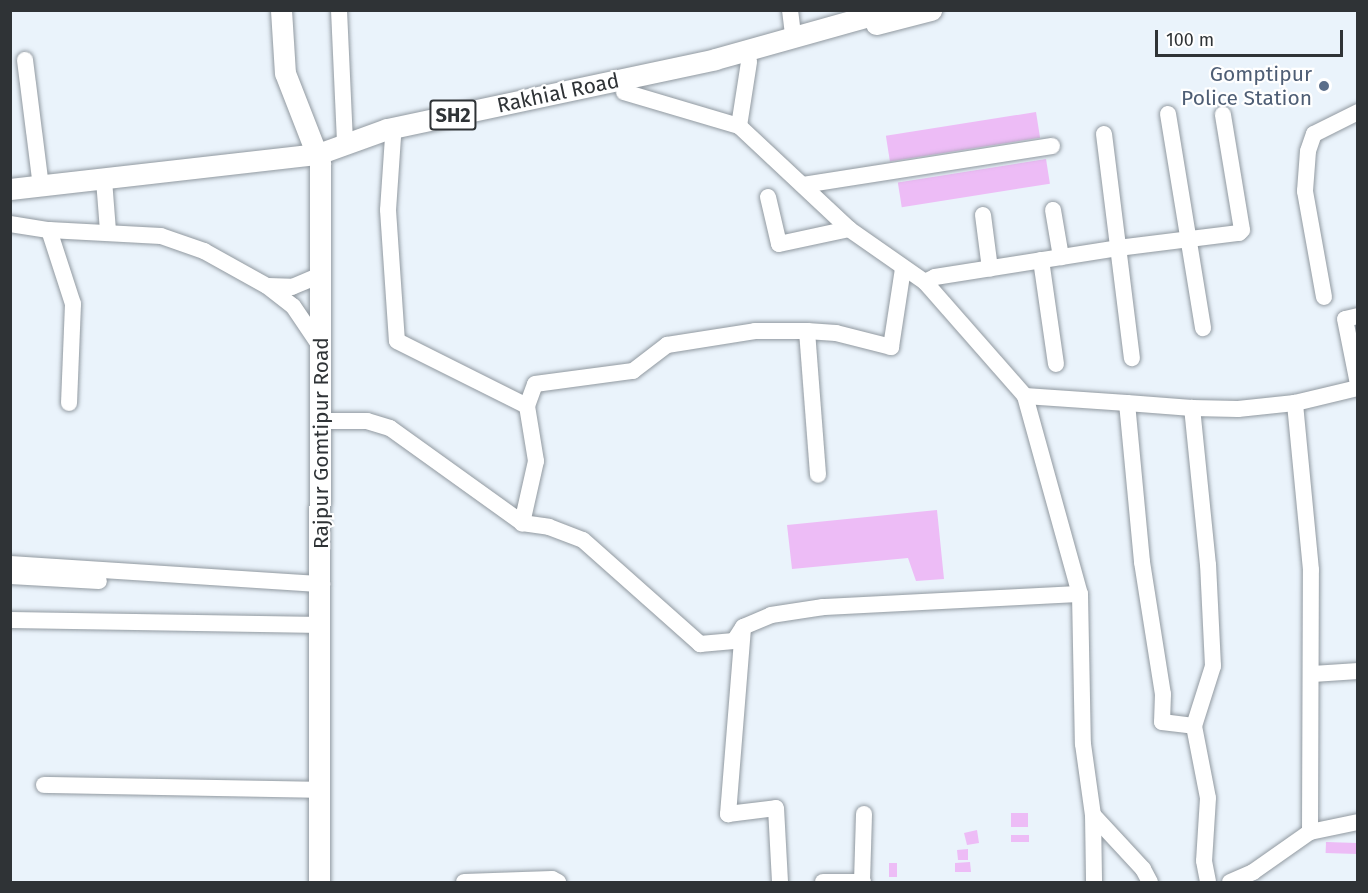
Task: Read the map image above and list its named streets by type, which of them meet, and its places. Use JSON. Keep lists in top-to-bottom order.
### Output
{
  "streets": {
    "main road": ["Rakhial Road", "SH2", "Rajpur Gomtipur Road"]
  },
  "crossings": [
    ["Rakhial Road", "Rajpur Gomtipur Road"]
  ],
  "places": ["Gomptipur Police Station"],
  "scale_bar": "100 m"
}
